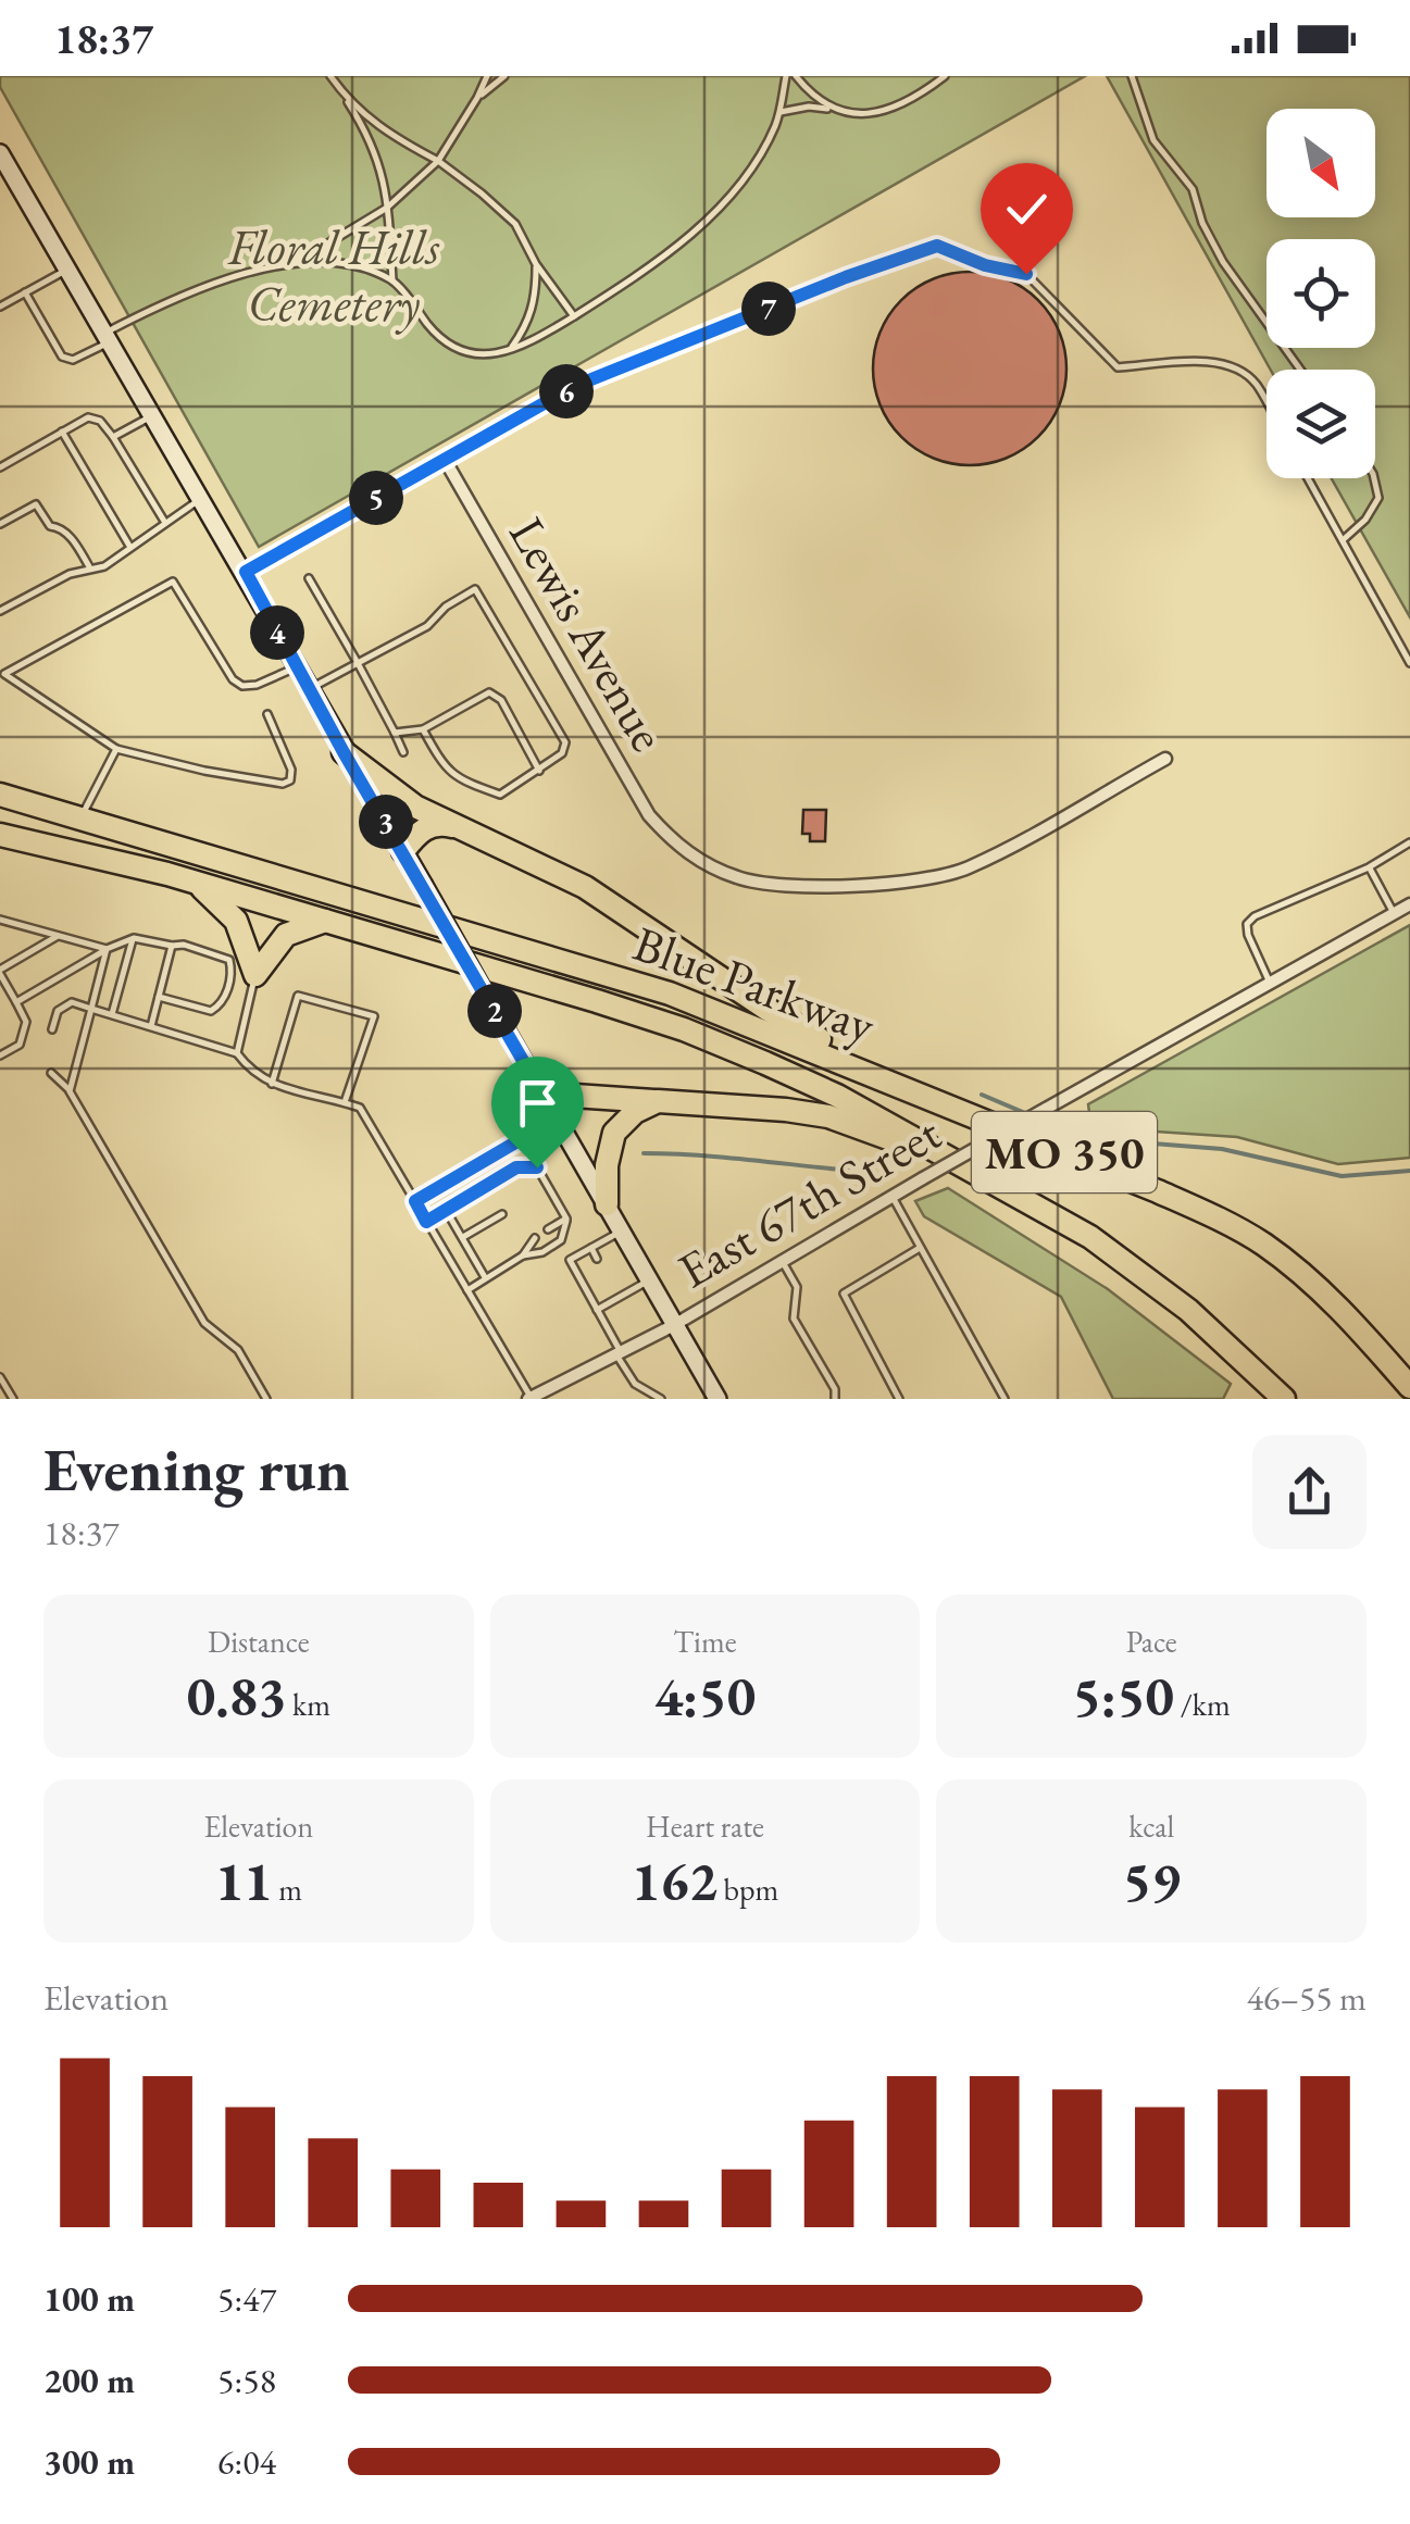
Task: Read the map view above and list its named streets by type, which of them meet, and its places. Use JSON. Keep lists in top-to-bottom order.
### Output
{
  "streets": {
    "highway": ["Blue Parkway", "MO 350"],
    "street": ["Lewis Avenue", "East 67th Street"]
  },
  "parks": ["Floral Hills Cemetery"],
  "north": "bottom right",
  "page": {
    "status": "18:37",
    "pins": [
      "7",
      "6",
      "5",
      "4",
      "3",
      "2"
    ],
    "heading": ["Evening run", "18:37"],
    "stats": [
      ["Distance", "0.83 km"],
      ["Time", "4:50"],
      ["Pace", "5:50 /km"],
      ["Elevation", "11 m"],
      ["Heart rate", "162 bpm"],
      ["kcal", "59"]
    ],
    "chart": ["Elevation", "46–55 m"],
    "list": [
      {
        "name": "100 m",
        "note": "5:47"
      },
      {
        "name": "200 m",
        "note": "5:58"
      },
      {
        "name": "300 m",
        "note": "6:04"
      }
    ]
  }
}
